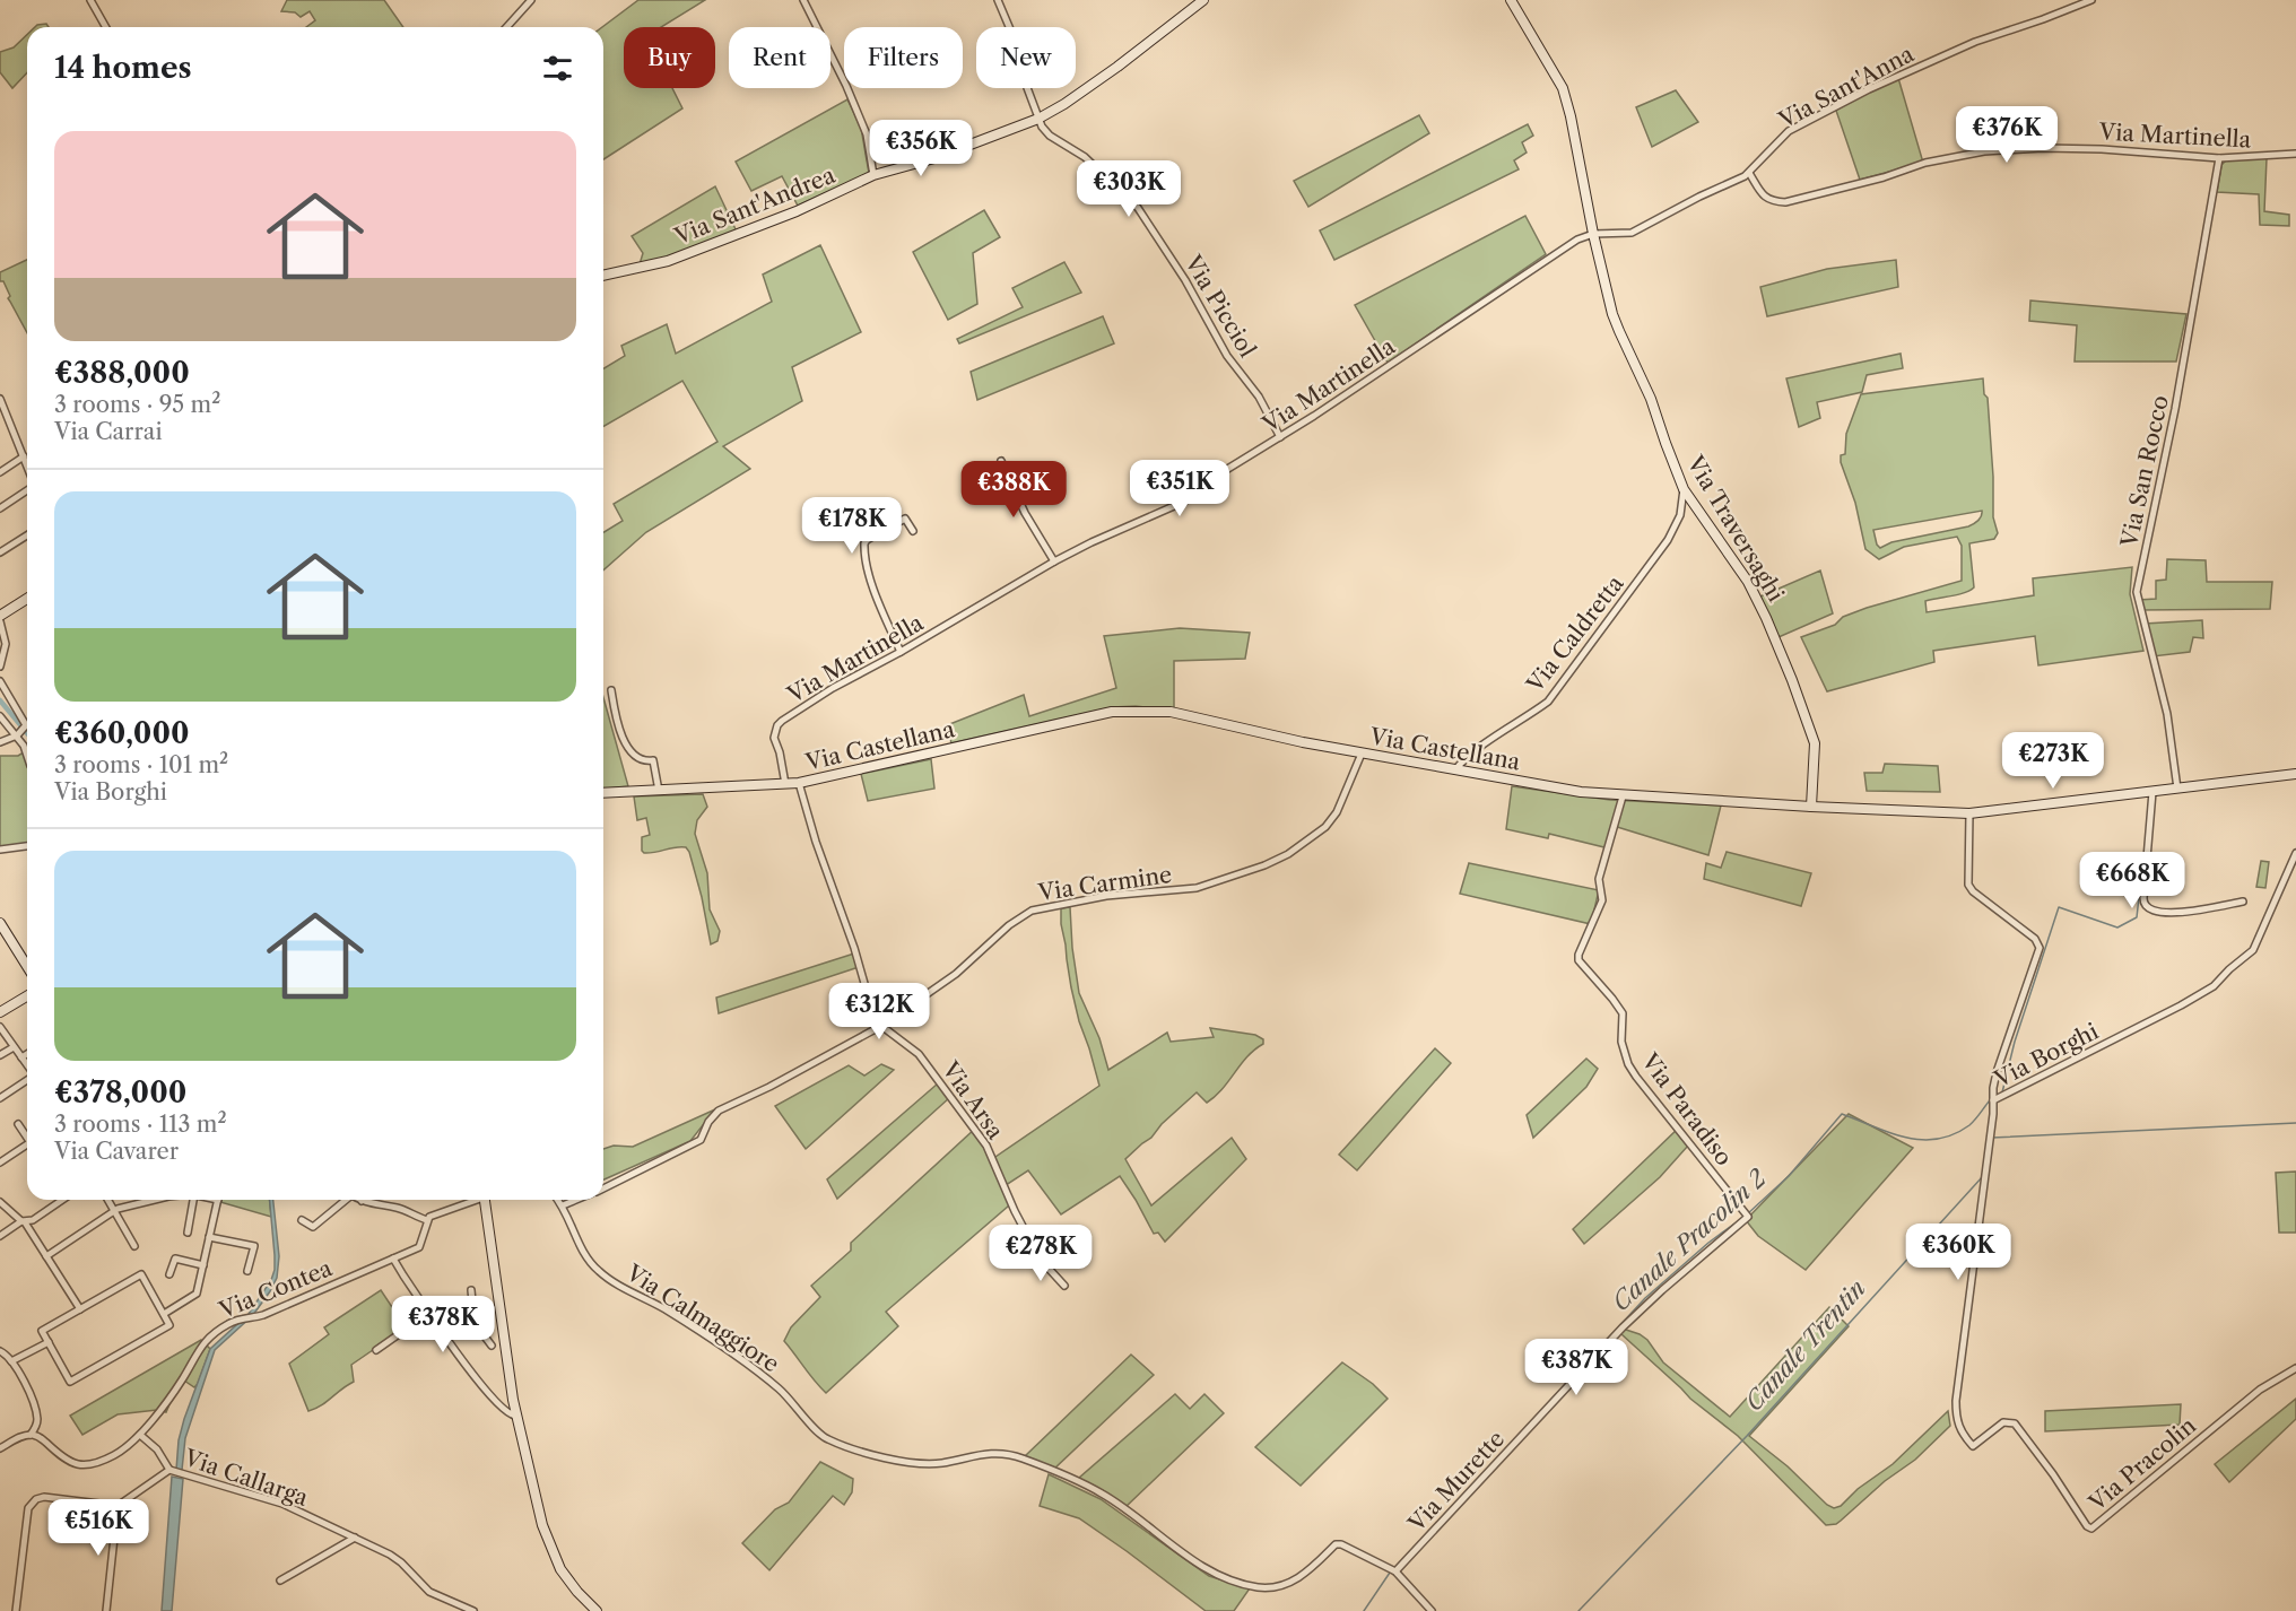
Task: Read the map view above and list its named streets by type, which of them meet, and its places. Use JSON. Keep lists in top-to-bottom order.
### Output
{
  "streets": {
    "street": [
      "Via Sant'Anna",
      "Via Martinella",
      "Via Sant'Andrea",
      "Via Picciol",
      "Via San Rocco",
      "Via Traversaghi",
      "Via Caldretta",
      "Via Castellana",
      "Via Carmine",
      "Via Borghi",
      "Via Arsa",
      "Via Paradiso",
      "Via Contea",
      "Via Calmaggiore",
      "Via Pracolin",
      "Via Callarga",
      "Via Murette"
    ]
  },
  "crossings": [
    ["Via Sant'Anna", "Via Martinella"],
    ["Via Sant'Anna", "Via Traversaghi"],
    ["Via Martinella", "Via Picciol"],
    ["Via Martinella", "Via San Rocco"],
    ["Via Martinella", "Via Traversaghi"],
    ["Via Martinella", "Via Castellana"],
    ["Via Sant'Andrea", "Via Picciol"],
    ["Via San Rocco", "Via Castellana"],
    ["Via Traversaghi", "Via Caldretta"],
    ["Via Traversaghi", "Via Castellana"],
    ["Via Caldretta", "Via Castellana"],
    ["Via Castellana", "Via Carmine"],
    ["Via Castellana", "Via Arsa"],
    ["Via Castellana", "Via Paradiso"],
    ["Via Carmine", "Via Arsa"],
    ["Via Carmine", "Via Calmaggiore"],
    ["Via Borghi", "Via Pracolin"],
    ["Via Paradiso", "Via Murette"],
    ["Via Contea", "Via Callarga"],
    ["Via Calmaggiore", "Via Murette"]
  ],
  "water": ["Canale Pracolin 2", "Canale Trentin"],
  "page": {
    "chip": [
      "Buy",
      "Rent",
      "Filters",
      "New"
    ],
    "heading": "14 homes",
    "price": [
      "€376K",
      "€356K",
      "€303K",
      "€351K",
      "€388K",
      "€178K",
      "€273K",
      "€668K",
      "€312K",
      "€360K",
      "€278K",
      "€378K",
      "€387K",
      "€516K"
    ],
    "list": [
      {
        "name": "€388,000",
        "note": "3 rooms · 95 m² · Via Carrai"
      },
      {
        "name": "€360,000",
        "note": "3 rooms · 101 m² · Via Borghi"
      },
      {
        "name": "€378,000",
        "note": "3 rooms · 113 m² · Via Cavarer"
      }
    ]
  }
}
